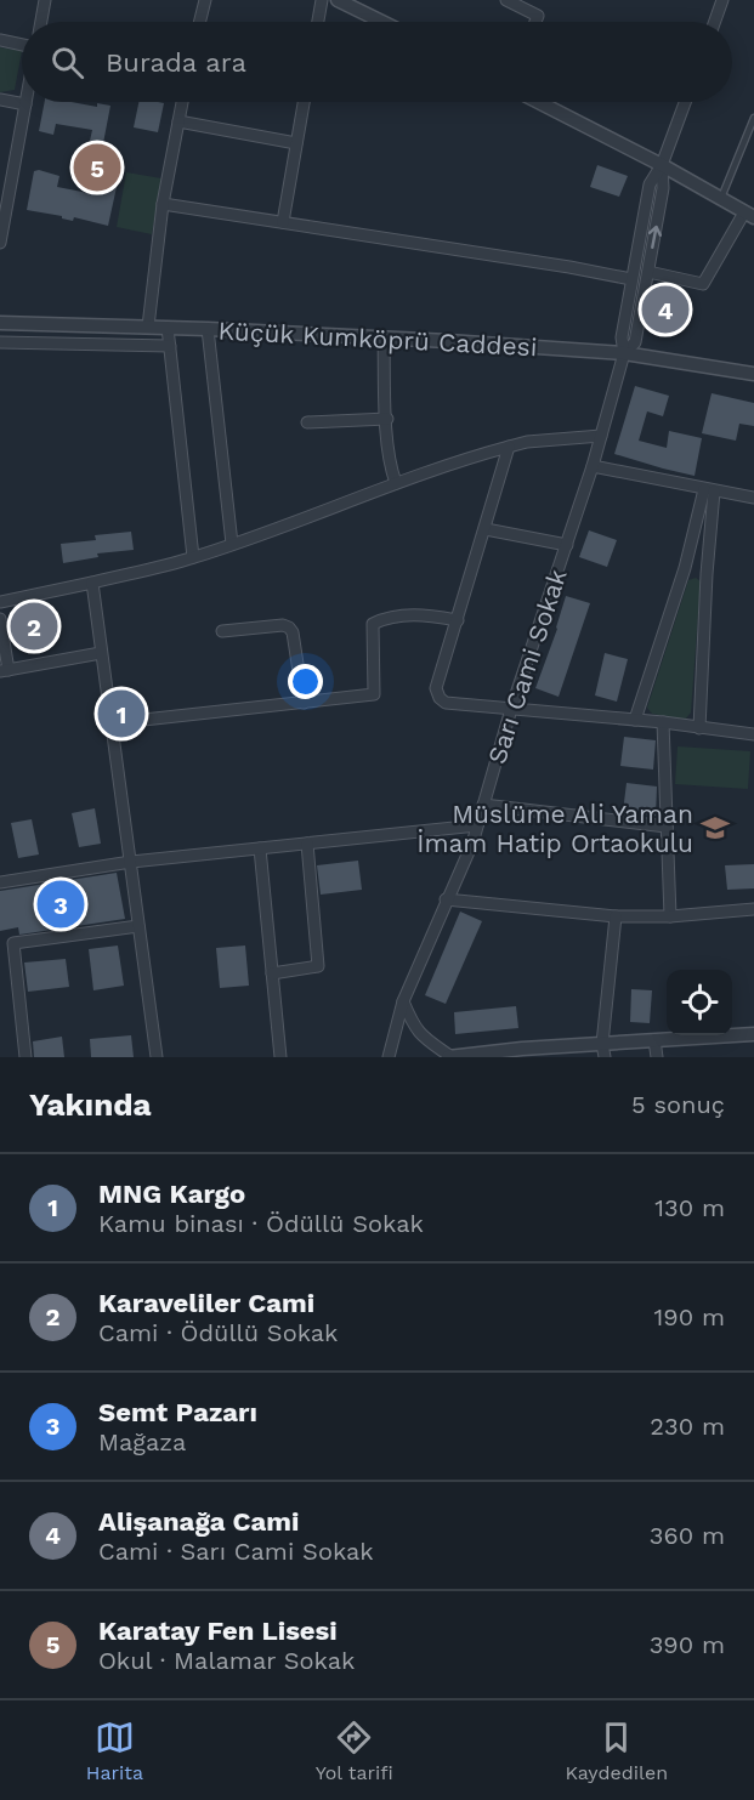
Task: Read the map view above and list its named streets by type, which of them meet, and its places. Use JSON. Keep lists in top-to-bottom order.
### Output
{
  "streets": {
    "street": ["Küçük Kumköprü Caddesi", "Sarı Cami Sokak"]
  },
  "crossings": [
    ["Küçük Kumköprü Caddesi", "Sarı Cami Sokak"]
  ],
  "places": {
    "school or university": ["Müslüme Ali Yaman İmam Hatip Ortaokulu"]
  },
  "page": {
    "search": "Burada ara",
    "pins": [
      "5",
      "4",
      "2",
      "1",
      "3"
    ],
    "heading": ["Yakında", "5 sonuç"],
    "list": [
      {
        "mark": "1",
        "name": "MNG Kargo",
        "note": "Kamu binası · Ödüllü Sokak",
        "value": "130 m"
      },
      {
        "mark": "2",
        "name": "Karaveliler Cami",
        "note": "Cami · Ödüllü Sokak",
        "value": "190 m"
      },
      {
        "mark": "3",
        "name": "Semt Pazarı",
        "note": "Mağaza",
        "value": "230 m"
      },
      {
        "mark": "4",
        "name": "Alişanağa Cami",
        "note": "Cami · Sarı Cami Sokak",
        "value": "360 m"
      },
      {
        "mark": "5",
        "name": "Karatay Fen Lisesi",
        "note": "Okul · Malamar Sokak",
        "value": "390 m"
      }
    ],
    "nav": ["Harita", "Yol tarifi", "Kaydedilen"]
  }
}
